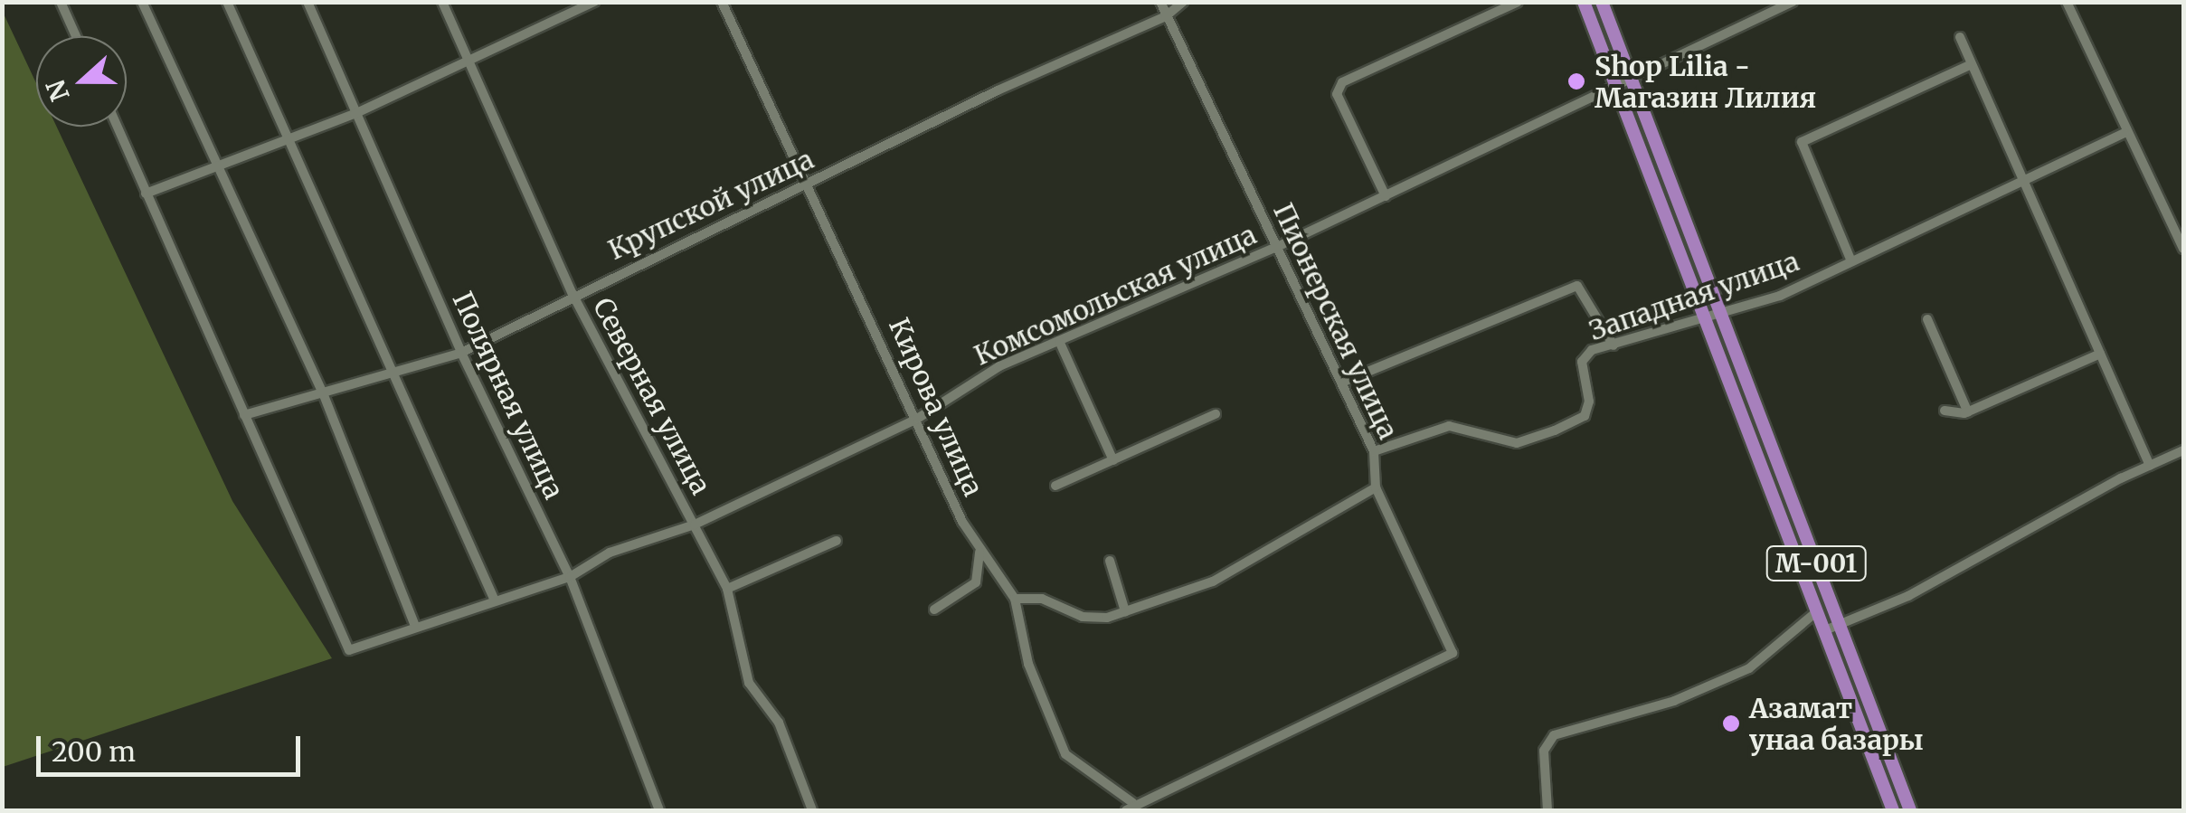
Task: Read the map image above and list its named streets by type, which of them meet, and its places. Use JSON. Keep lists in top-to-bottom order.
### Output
{
  "streets": {
    "main road": ["M-001"],
    "street": [
      "Крупской улица",
      "Комсомольская улица",
      "Западная улица",
      "Пионерская улица",
      "Полярная улица",
      "Северная улица",
      "Кирова улица"
    ]
  },
  "crossings": [
    ["Крупской улица", "Комсомольская улица"],
    ["Крупской улица", "Пионерская улица"],
    ["Крупской улица", "Полярная улица"],
    ["Крупской улица", "Северная улица"],
    ["Крупской улица", "Кирова улица"],
    ["Комсомольская улица", "Пионерская улица"],
    ["Комсомольская улица", "Полярная улица"],
    ["Комсомольская улица", "Северная улица"],
    ["Комсомольская улица", "Кирова улица"],
    ["Комсомольская улица", "M-001"],
    ["Западная улица", "Пионерская улица"],
    ["Западная улица", "M-001"],
    ["Пионерская улица", "Кирова улица"]
  ],
  "places": ["Shop Lilia - Магазин Лилия", "Азамат унаа базары"],
  "scale_bar": "200 m",
  "north": "left"
}
